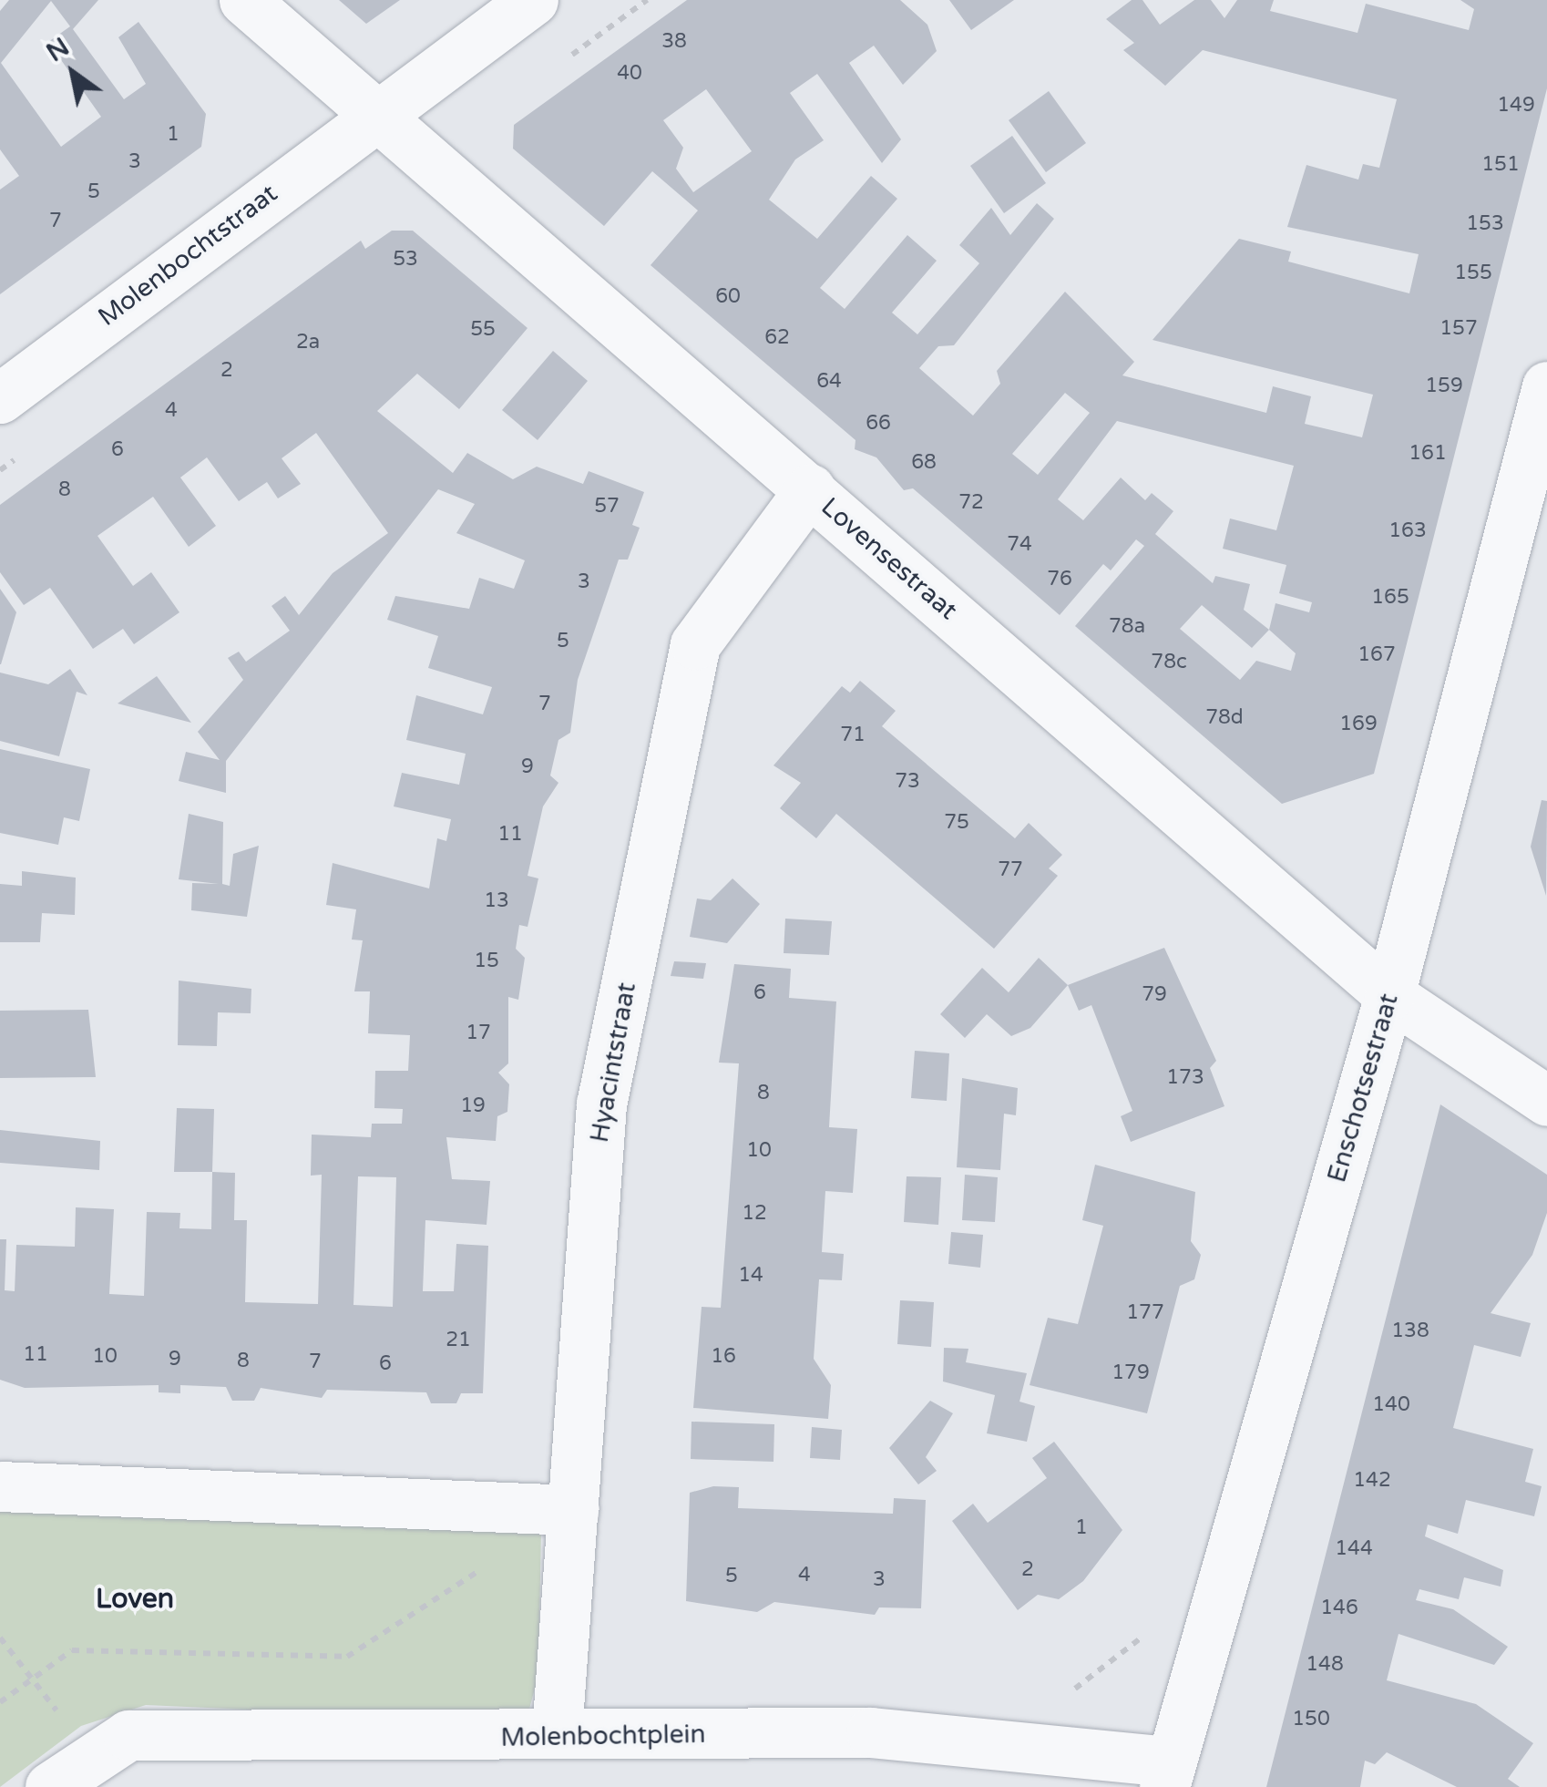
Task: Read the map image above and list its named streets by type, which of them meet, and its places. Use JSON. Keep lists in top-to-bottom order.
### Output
{
  "streets": {
    "street": [
      "Molenbochtstraat",
      "Lovensestraat",
      "Hyacintstraat",
      "Enschotsestraat",
      "Molenbochtplein"
    ]
  },
  "crossings": [
    ["Molenbochtstraat", "Lovensestraat"],
    ["Lovensestraat", "Hyacintstraat"],
    ["Lovensestraat", "Enschotsestraat"],
    ["Hyacintstraat", "Molenbochtplein"],
    ["Enschotsestraat", "Molenbochtplein"]
  ],
  "districts": ["Loven"],
  "house_numbers": [
    "38",
    "40",
    "149",
    "1",
    "3",
    "151",
    "5",
    "7",
    "153",
    "53",
    "155",
    "60",
    "157",
    "55",
    "62",
    "2a",
    "2",
    "64",
    "159",
    "4",
    "66",
    "6",
    "161",
    "68",
    "8",
    "72",
    "57",
    "163",
    "74",
    "76",
    "3",
    "165",
    "78a",
    "5",
    "167",
    "78c",
    "7",
    "78d",
    "169",
    "71",
    "9",
    "73",
    "75",
    "11",
    "77",
    "13",
    "15",
    "6",
    "79",
    "17",
    "173",
    "8",
    "19",
    "10",
    "12",
    "14",
    "177",
    "138",
    "21",
    "11",
    "10",
    "16",
    "9",
    "8",
    "7",
    "6",
    "179",
    "140",
    "142",
    "1",
    "144",
    "2",
    "4",
    "5",
    "3",
    "146",
    "148",
    "150"
  ],
  "north": "top left"
}
